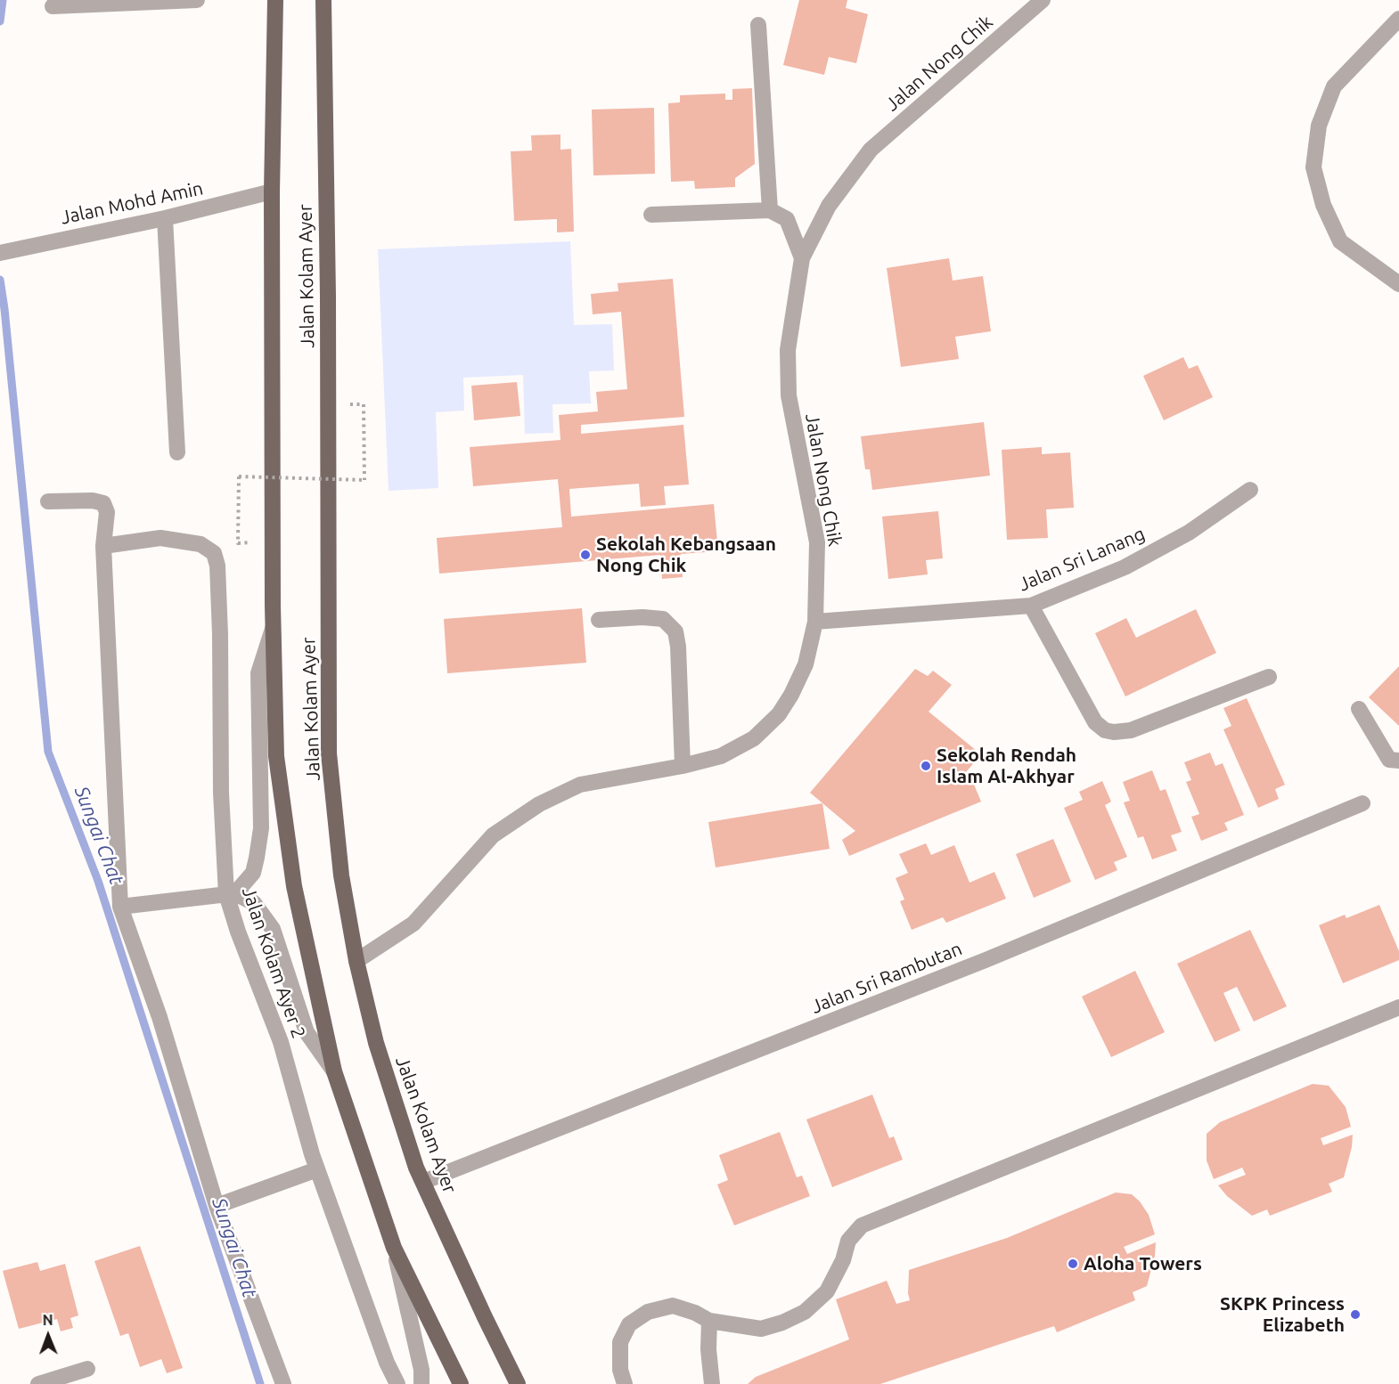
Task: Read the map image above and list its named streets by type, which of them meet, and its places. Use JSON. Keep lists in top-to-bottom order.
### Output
{
  "streets": {
    "main road": ["Jalan Kolam Ayer"],
    "street": [
      "Jalan Nong Chik",
      "Jalan Mohd Amin",
      "Jalan Sri Lanang",
      "Jalan Kolam Ayer 2",
      "Jalan Sri Rambutan"
    ]
  },
  "crossings": [
    ["Jalan Nong Chik", "Jalan Kolam Ayer"],
    ["Jalan Nong Chik", "Jalan Sri Lanang"],
    ["Jalan Mohd Amin", "Jalan Kolam Ayer"],
    ["Jalan Kolam Ayer", "Jalan Sri Rambutan"]
  ],
  "water": ["Sungai Chat"],
  "places": [
    "Sekolah Kebangsaan Nong Chik",
    "Sekolah Rendah Islam Al-Akhyar",
    "Aloha Towers",
    "SKPK Princess Elizabeth"
  ],
  "north": "top"
}
